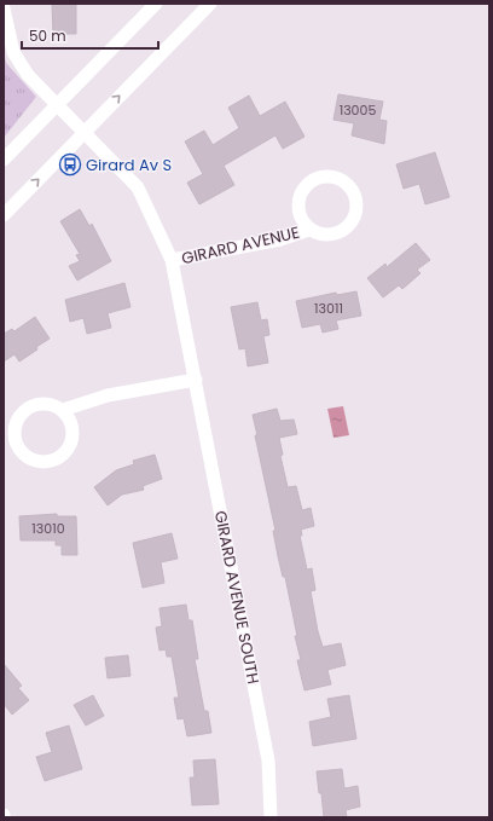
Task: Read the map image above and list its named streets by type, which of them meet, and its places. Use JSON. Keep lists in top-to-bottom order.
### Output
{
  "streets": {
    "street": ["GIRARD AVENUE", "GIRARD AVENUE SOUTH"]
  },
  "crossings": [
    ["GIRARD AVENUE", "GIRARD AVENUE SOUTH"]
  ],
  "places": {
    "bus stop": ["Girard Av S"]
  },
  "house_numbers": ["13005", "13011", "13010"],
  "scale_bar": "50 m"
}
